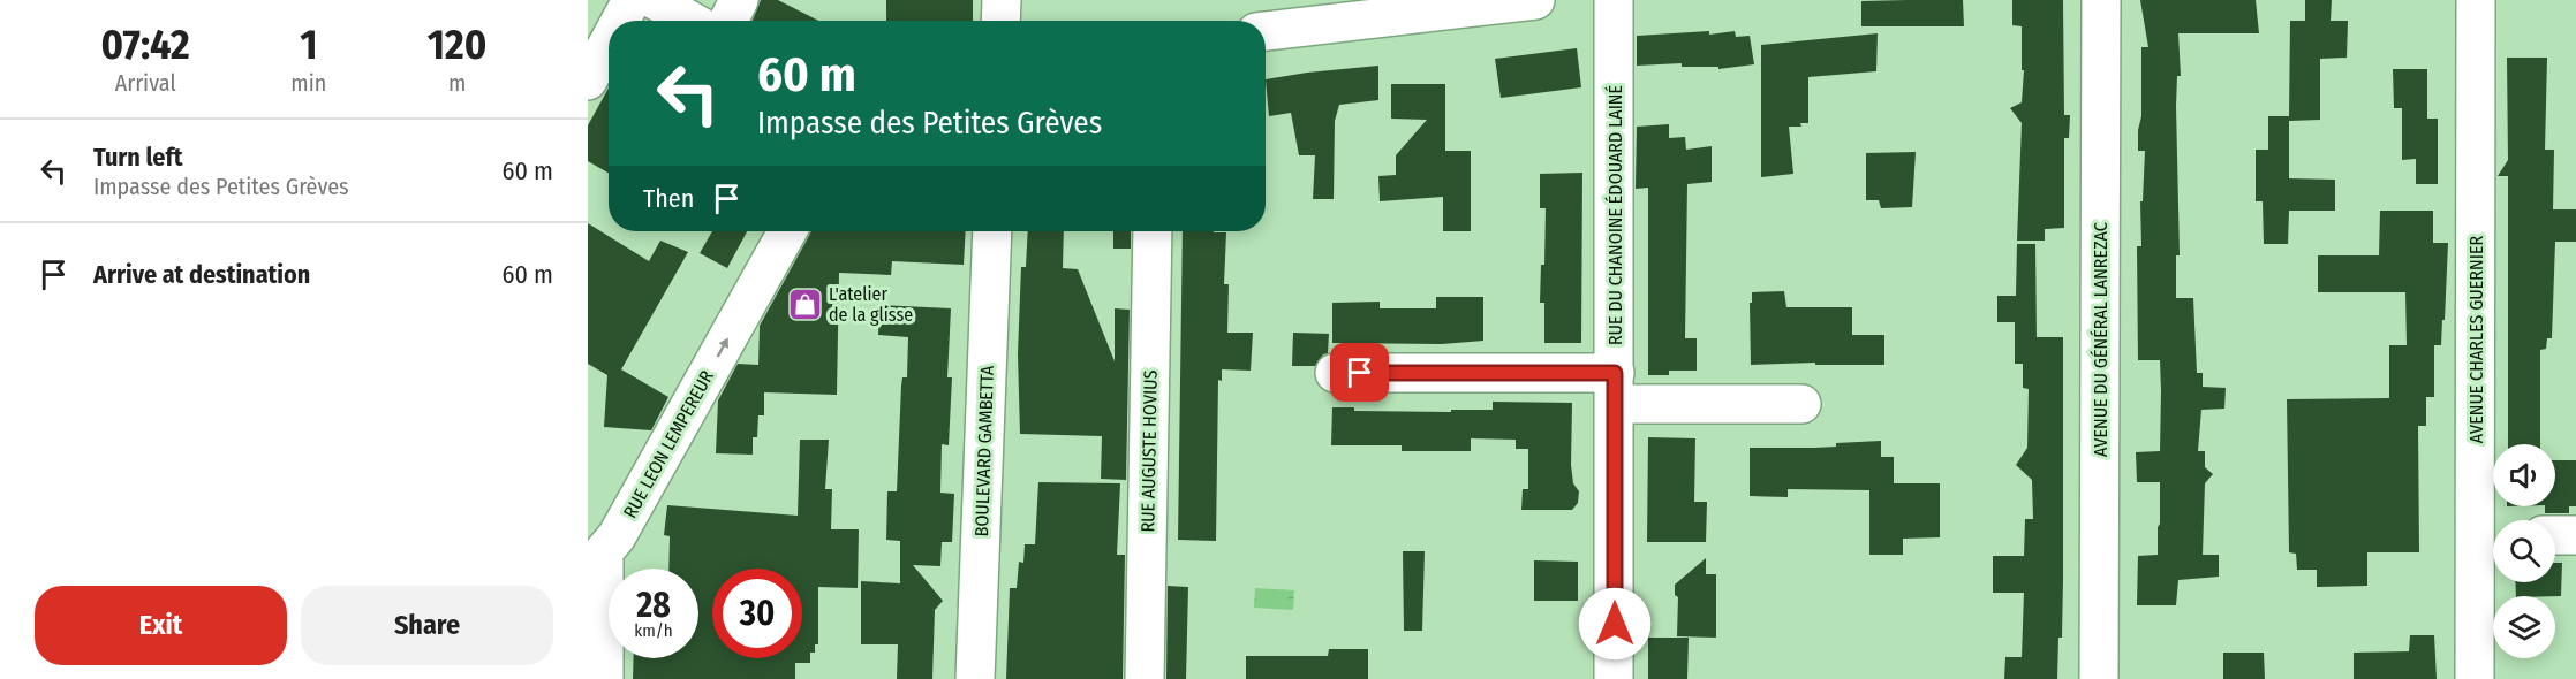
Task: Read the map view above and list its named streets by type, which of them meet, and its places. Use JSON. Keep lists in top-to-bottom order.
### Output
{
  "streets": {
    "street": [
      "RUE DU CHANOINE ÉDOUARD LAINÉ",
      "AVENUE DU GÉNÉRAL LANREZAC",
      "AVENUE CHARLES GUERNIER",
      "RUE LEON LEMPEREUR",
      "BOULEVARD GAMBETTA",
      "RUE AUGUSTE HOVIUS"
    ]
  },
  "one_way": ["RUE LEON LEMPEREUR"],
  "places": {
    "shop": ["L'atelier de la glisse"]
  },
  "page": {
    "eta": [
      "07:42",
      "Arrival",
      "1",
      "min",
      "120",
      "m"
    ],
    "turn": ["60 m", "Impasse des Petites Grèves"],
    "list": [
      {
        "name": "Turn left",
        "note": "Impasse des Petites Grèves",
        "value": "60 m"
      },
      {
        "name": "Arrive at destination",
        "value": "60 m"
      }
    ],
    "then": "Then",
    "speed": "28 km/h",
    "limit": "30",
    "buttons": ["Exit", "Share"]
  }
}
